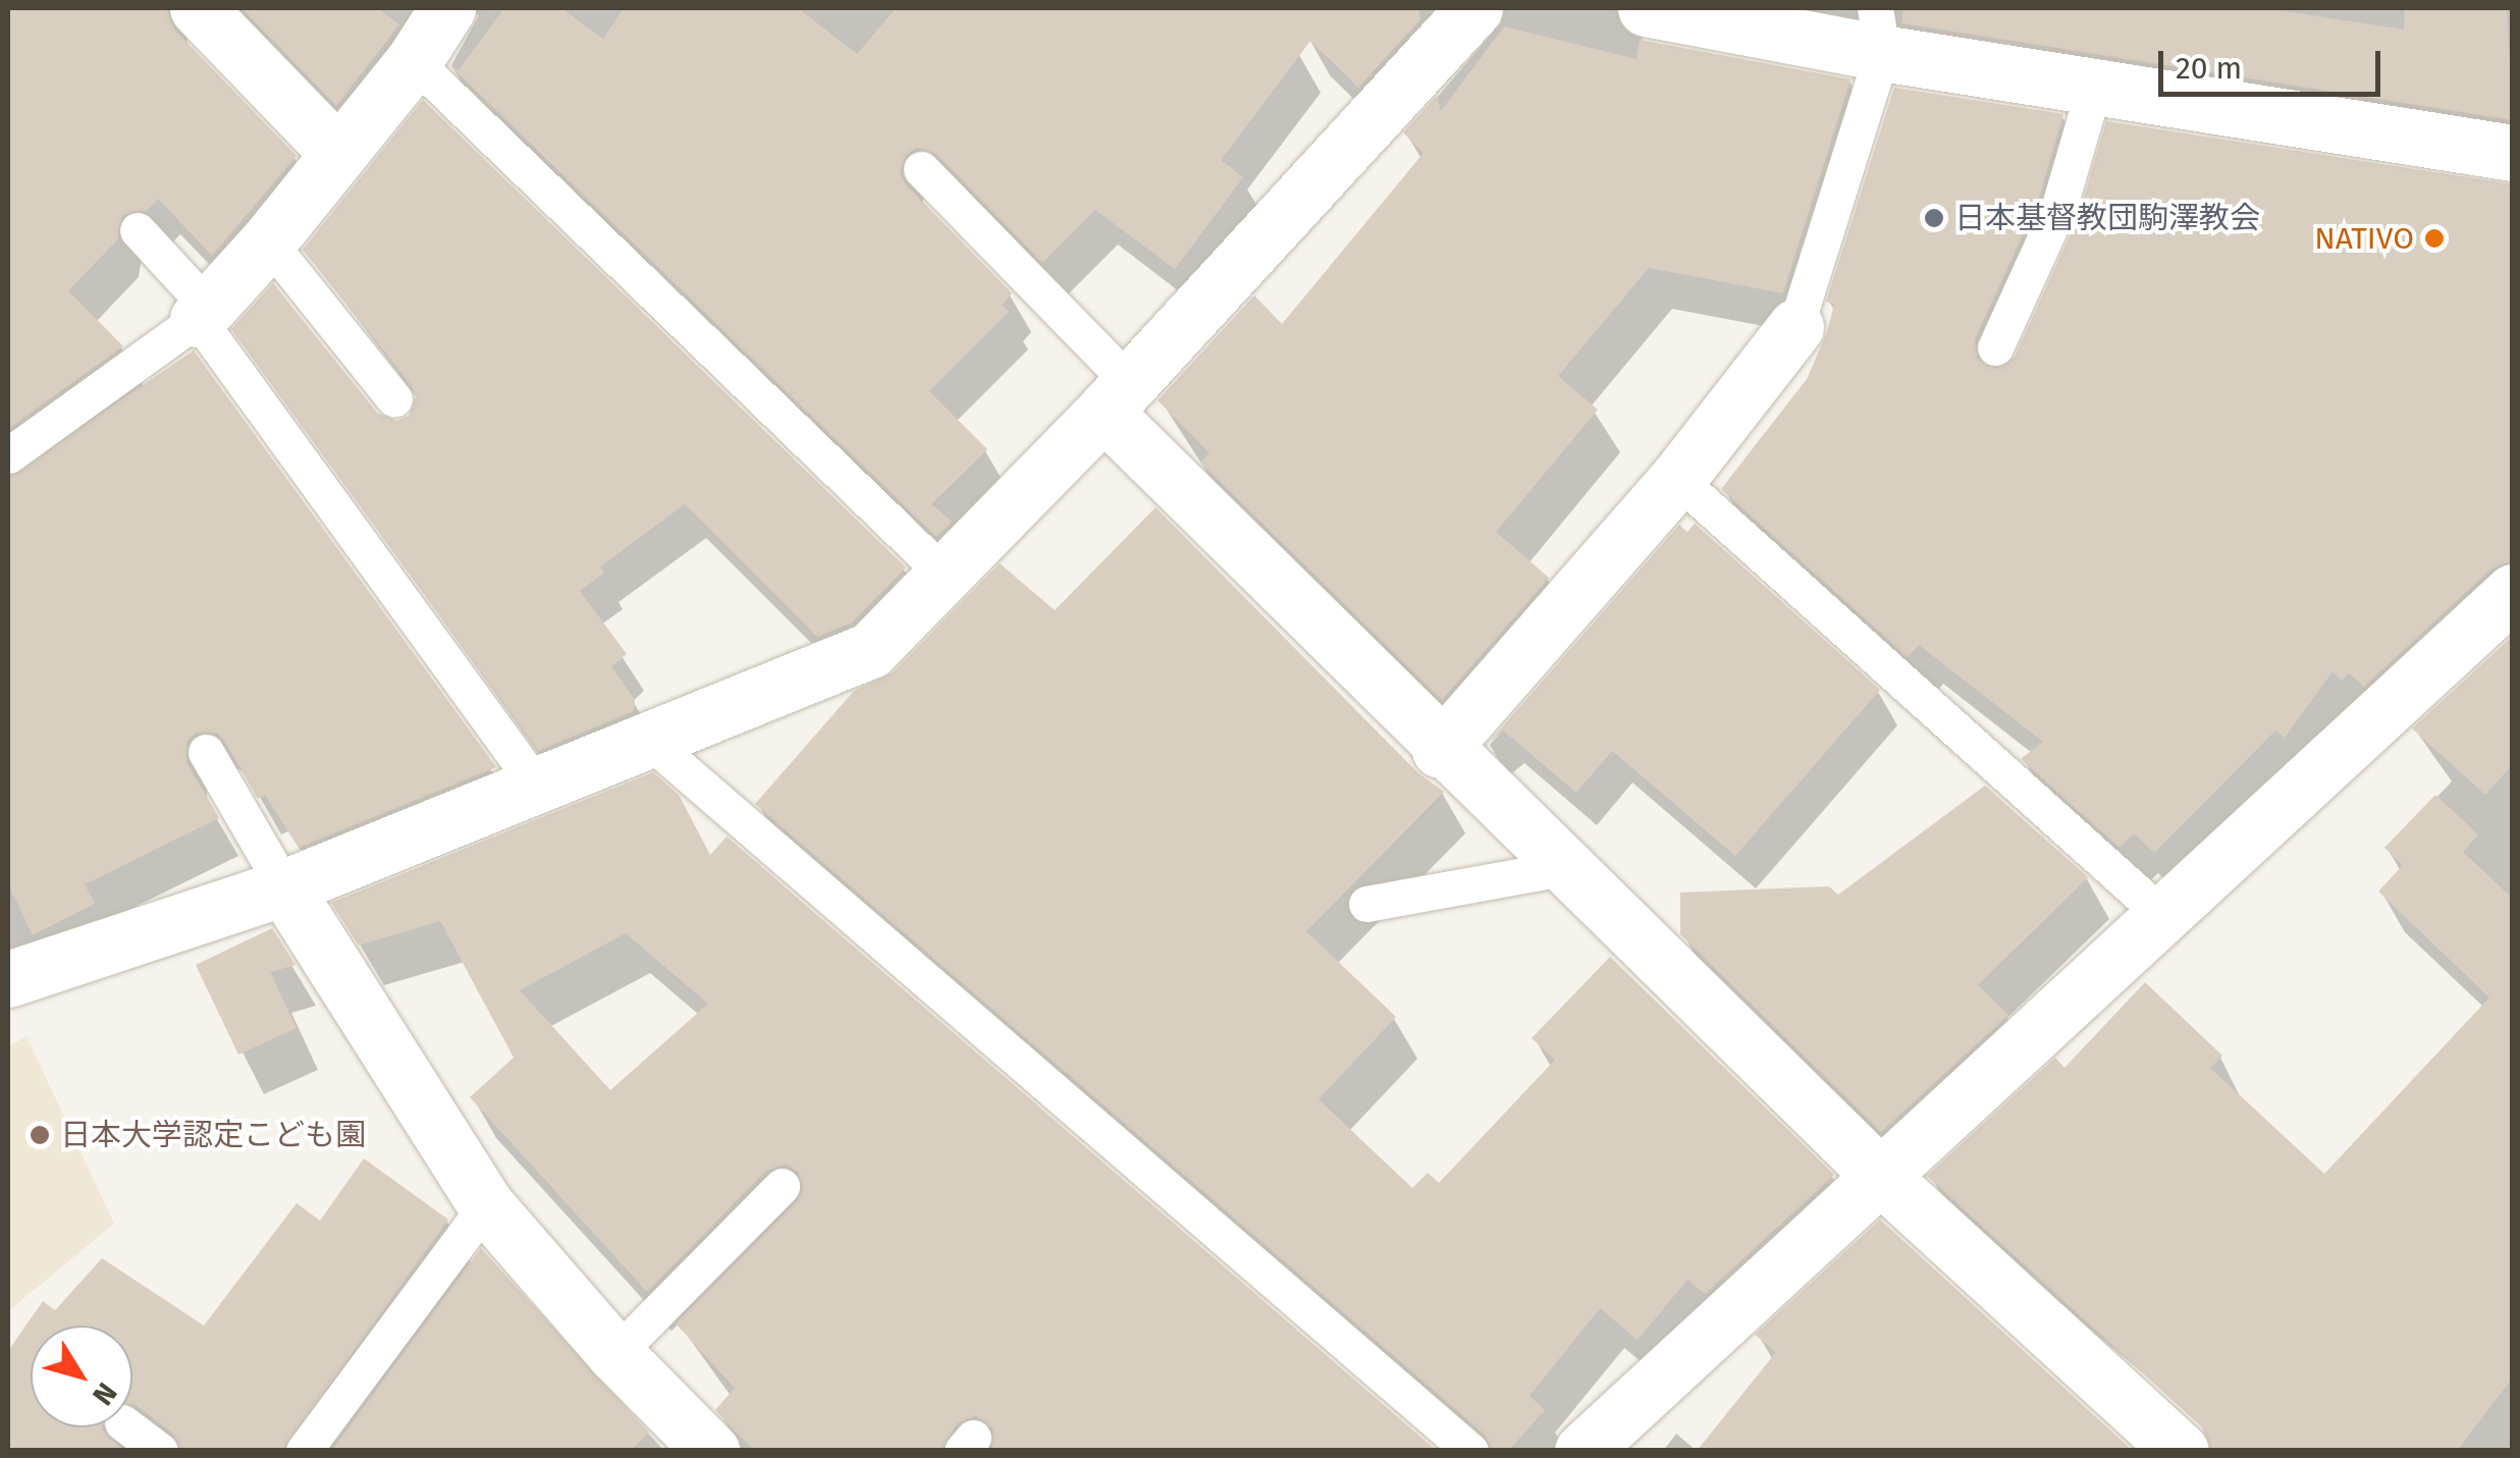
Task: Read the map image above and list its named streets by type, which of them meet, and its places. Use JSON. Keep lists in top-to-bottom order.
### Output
{
  "places": ["日本基督教団駒澤教会", "NATIVO", "日本大学認定こども園"],
  "scale_bar": "20 m",
  "north": "bottom right"
}
